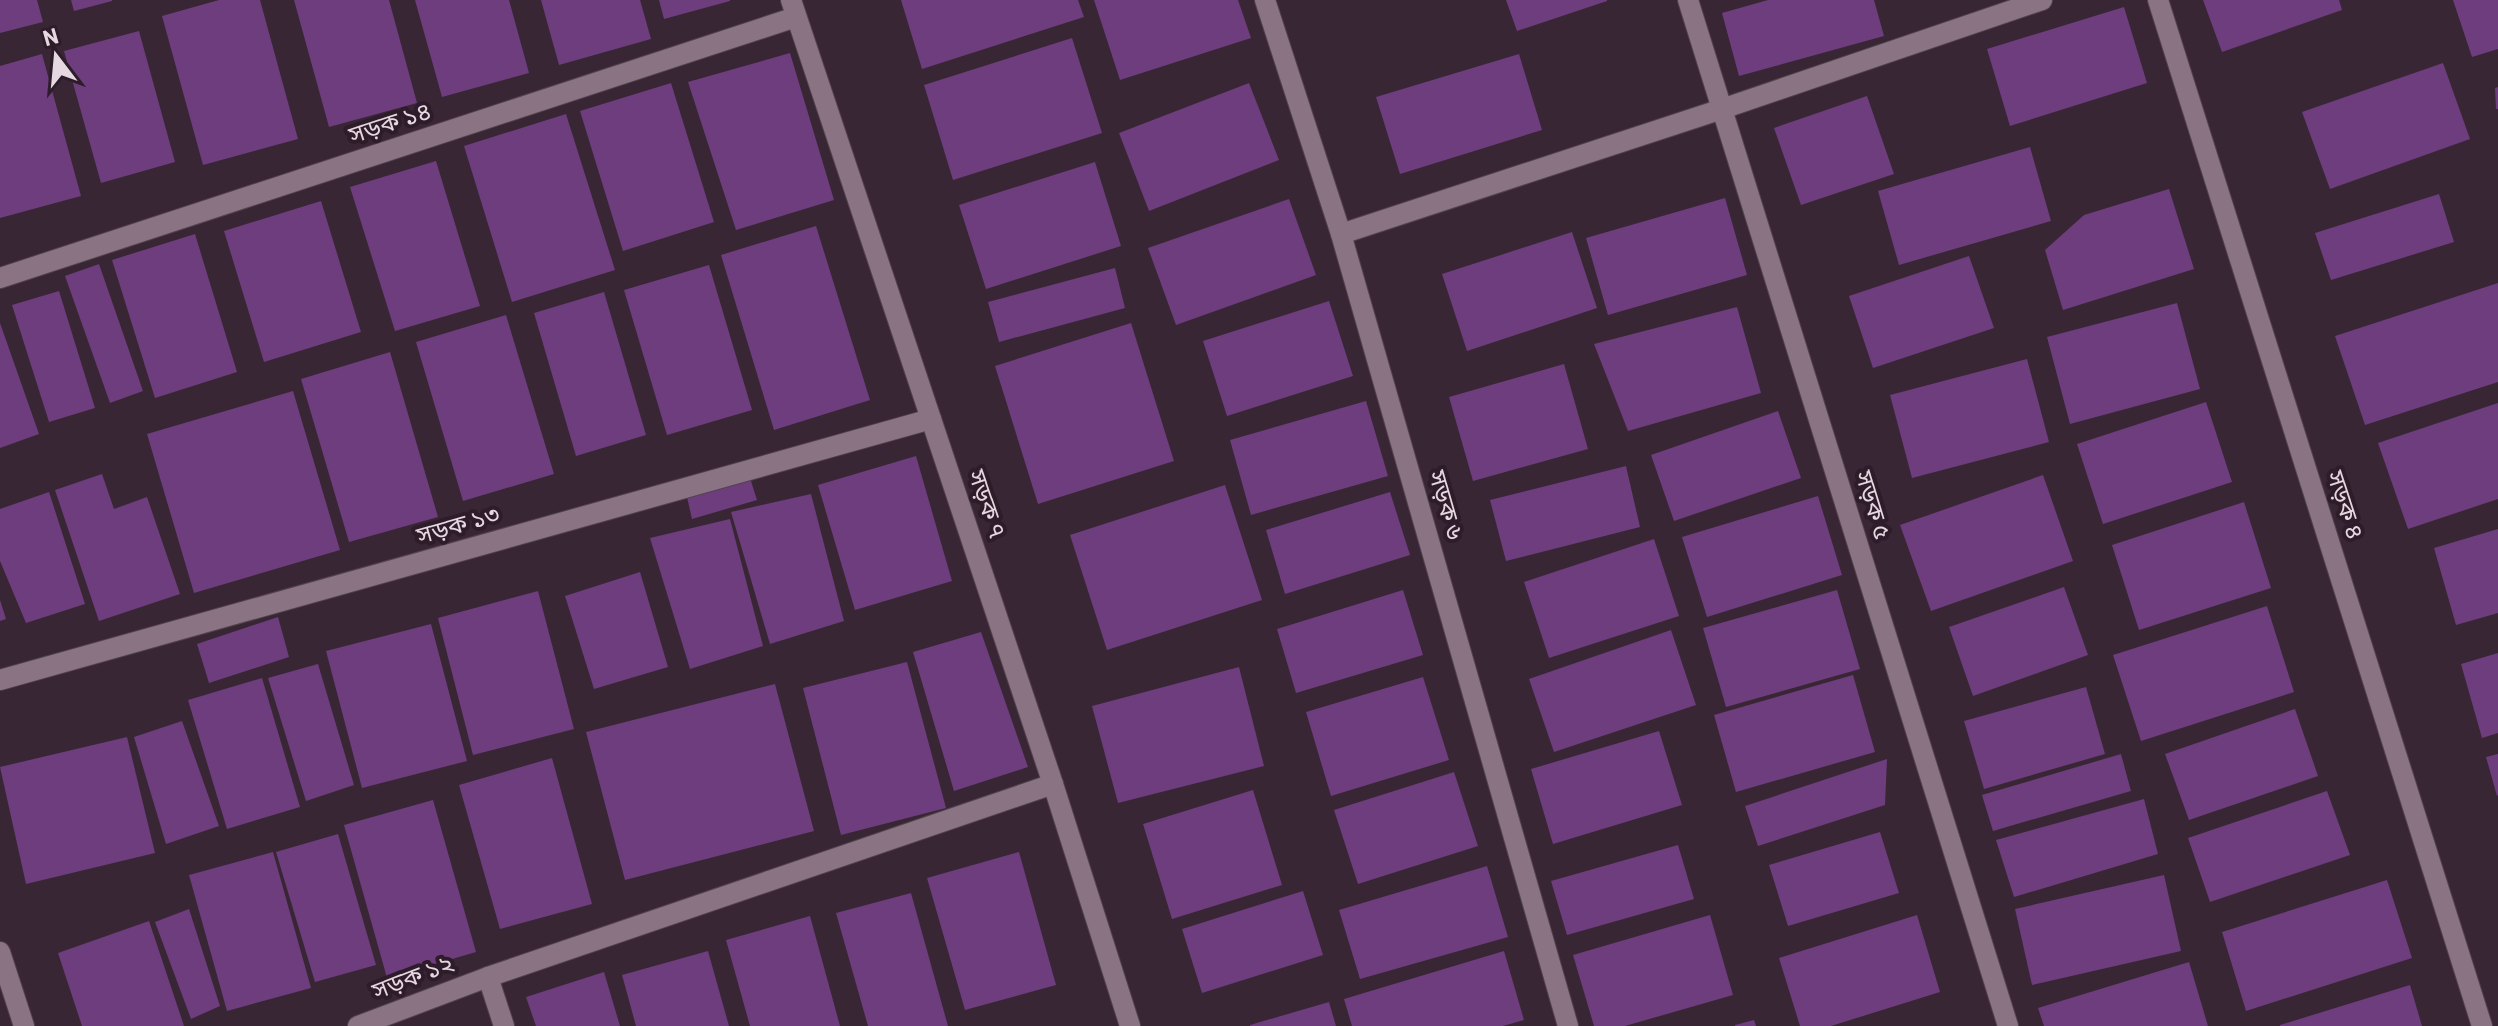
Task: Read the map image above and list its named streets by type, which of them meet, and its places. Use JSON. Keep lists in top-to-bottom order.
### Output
{
  "streets": {
    "street": [
      "সড়ক ১৪",
      "সড়ক ৭",
      "সড়ক ৬",
      "সড়ক ৫",
      "সড়ক ৪",
      "সড়ক ১৩",
      "সড়ক ১২"
    ]
  },
  "crossings": [
    ["সড়ক ১৪", "সড়ক ৭"],
    ["সড়ক ৭", "সড়ক ১৩"],
    ["সড়ক ৭", "সড়ক ১২"]
  ],
  "north": "top"
}
